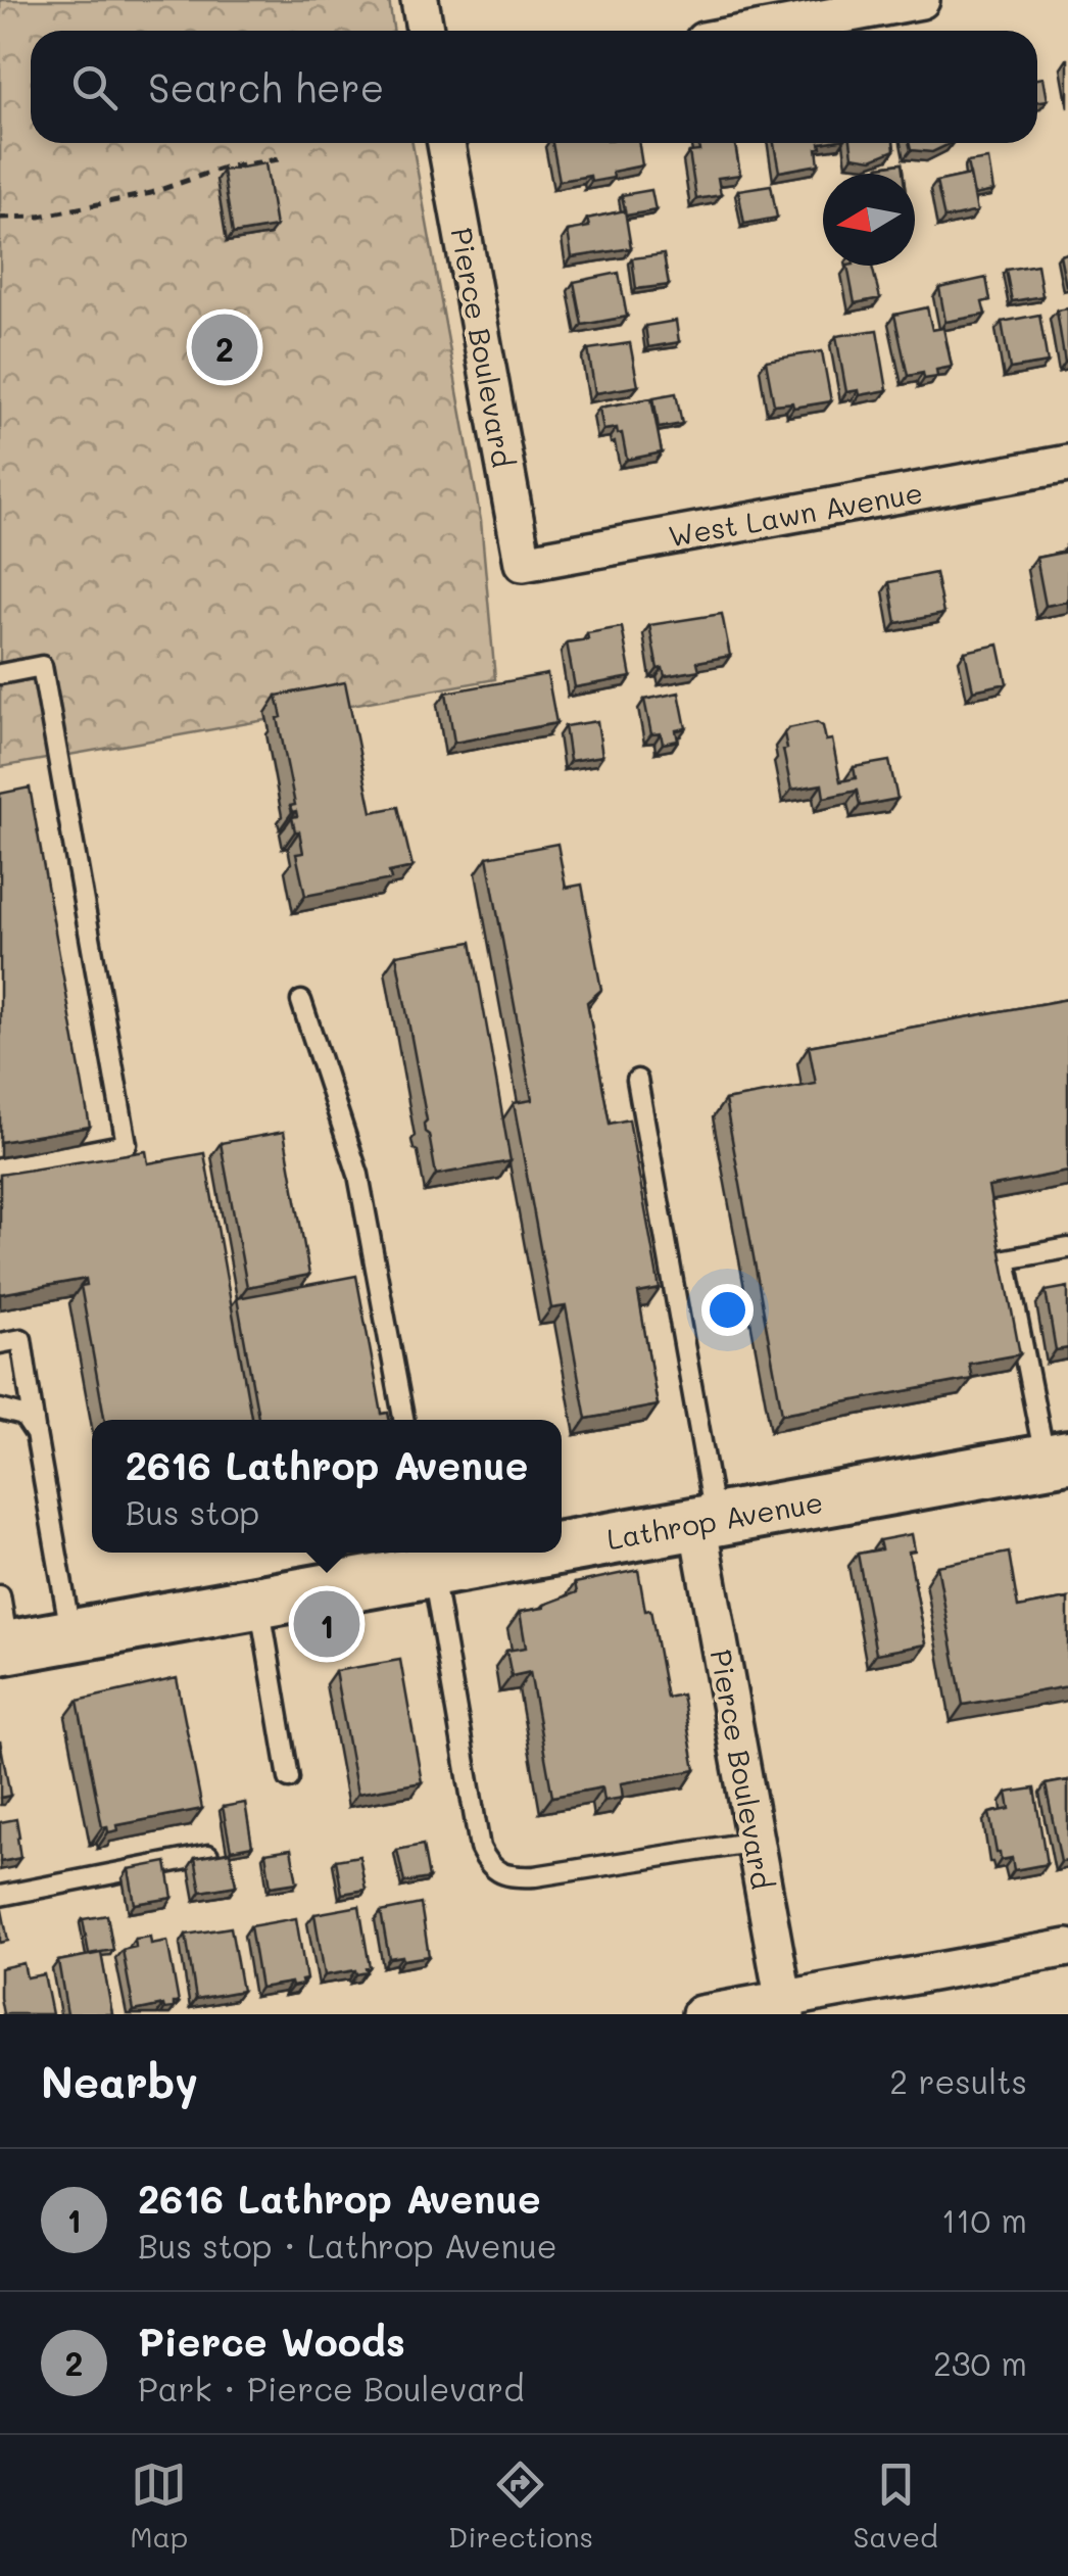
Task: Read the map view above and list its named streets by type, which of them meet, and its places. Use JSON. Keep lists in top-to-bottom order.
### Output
{
  "streets": {
    "street": ["Pierce Boulevard", "West Lawn Avenue", "Lathrop Avenue"]
  },
  "crossings": [
    ["Pierce Boulevard", "West Lawn Avenue"],
    ["Pierce Boulevard", "Lathrop Avenue"]
  ],
  "north": "left",
  "page": {
    "search": "Search here",
    "pins": ["2", "1"],
    "popup": ["2616 Lathrop Avenue", "Bus stop"],
    "heading": ["Nearby", "2 results"],
    "list": [
      {
        "mark": "1",
        "name": "2616 Lathrop Avenue",
        "note": "Bus stop · Lathrop Avenue",
        "value": "110 m"
      },
      {
        "mark": "2",
        "name": "Pierce Woods",
        "note": "Park · Pierce Boulevard",
        "value": "230 m"
      }
    ],
    "nav": ["Map", "Directions", "Saved"]
  }
}
